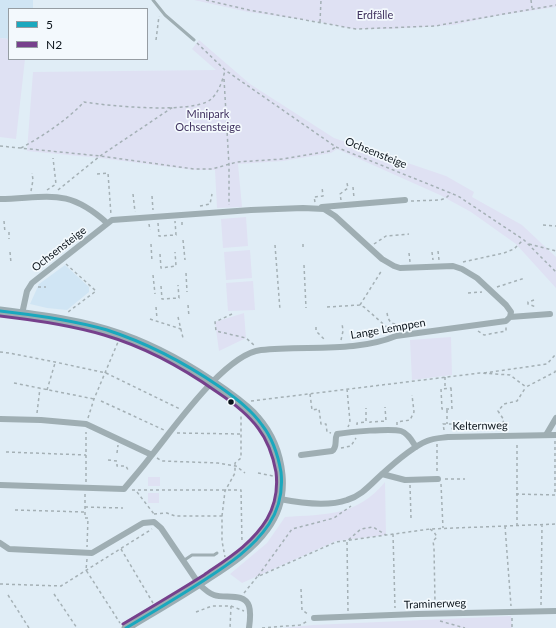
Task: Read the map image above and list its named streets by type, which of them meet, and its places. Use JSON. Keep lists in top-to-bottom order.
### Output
{
  "streets": {
    "street": [
      "Ochsensteige",
      "Lange Lemppen",
      "Kelternweg",
      "Traminerweg"
    ]
  },
  "parks": ["Erdfälle", "Minipark Ochsensteige"],
  "lines": ["transit line 5", "transit line N2"],
  "legend": ["5", "N2"]
}
